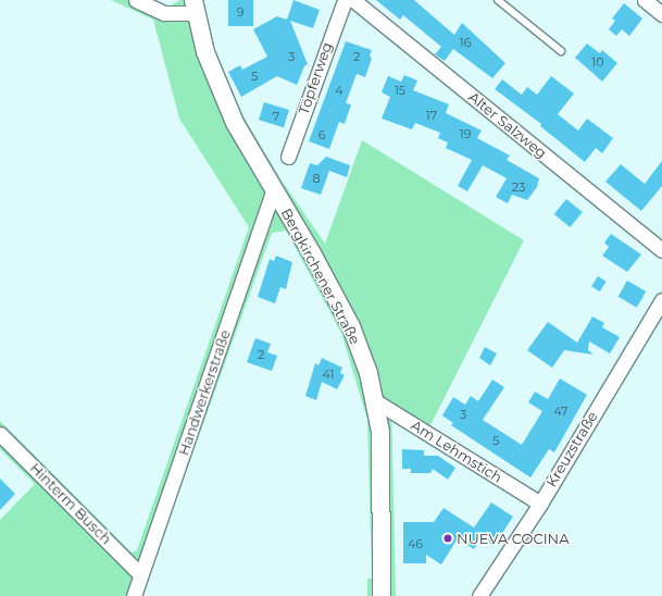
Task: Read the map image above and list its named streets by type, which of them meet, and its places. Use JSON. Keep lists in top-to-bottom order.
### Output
{
  "streets": {
    "street": [
      "Töpferweg",
      "Alter Salzweg",
      "Bergkirchener Straße",
      "Handwerkerstraße",
      "Kreuzstraße",
      "Am Lehmstich",
      "Hinterm Busch"
    ]
  },
  "crossings": [
    ["Bergkirchener Straße", "Handwerkerstraße"],
    ["Bergkirchener Straße", "Am Lehmstich"],
    ["Handwerkerstraße", "Hinterm Busch"],
    ["Kreuzstraße", "Am Lehmstich"]
  ],
  "places": ["NUEVA COCINA"],
  "house_numbers": [
    "9",
    "16",
    "3",
    "2",
    "10",
    "5",
    "4",
    "15",
    "17",
    "7",
    "19",
    "6",
    "8",
    "23",
    "2",
    "41",
    "47",
    "3",
    "5",
    "46"
  ]
}
